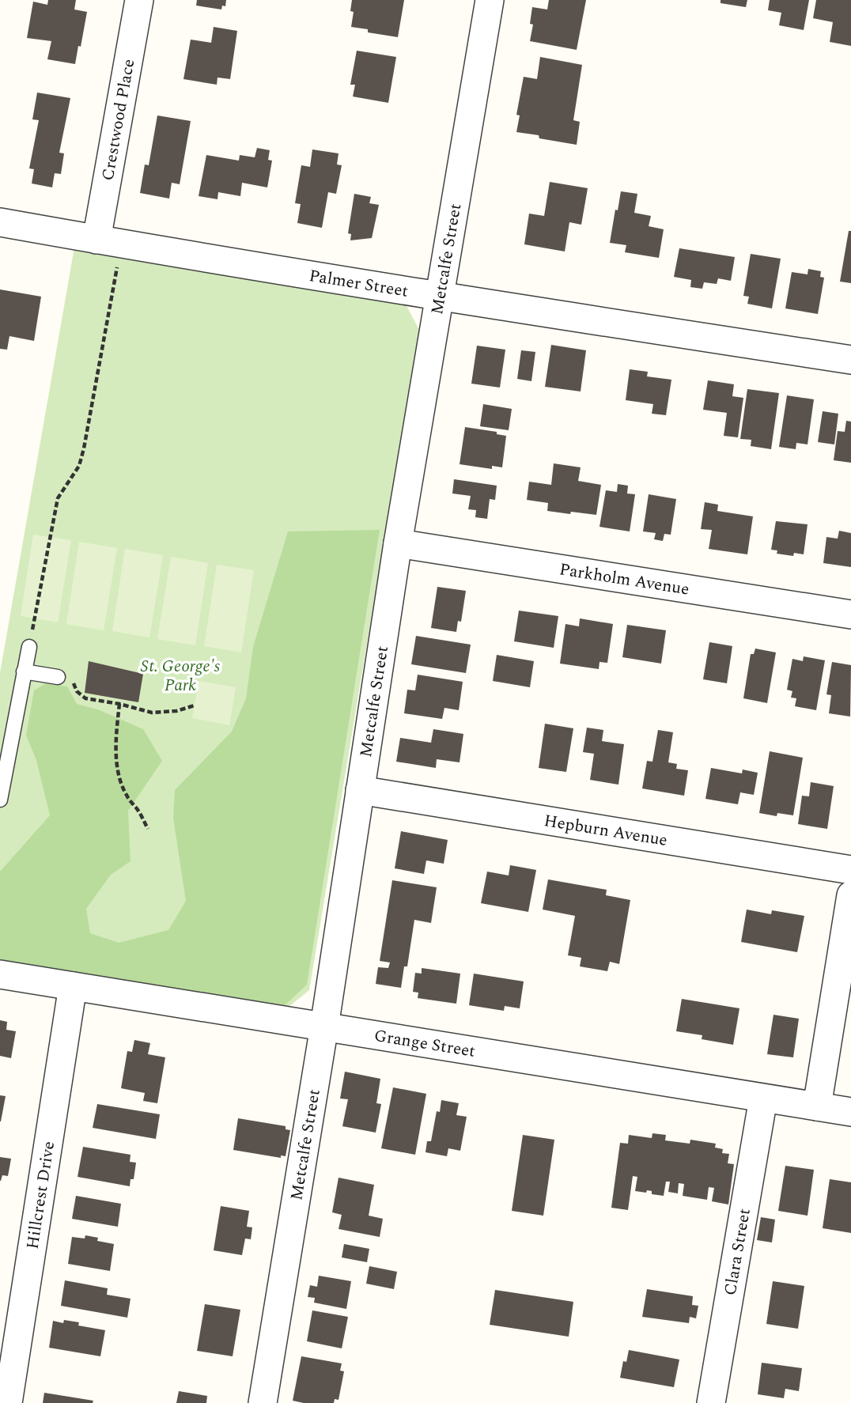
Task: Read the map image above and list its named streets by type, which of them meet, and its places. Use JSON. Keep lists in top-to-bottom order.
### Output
{
  "streets": {
    "street": [
      "Crestwood Place",
      "Metcalfe Street",
      "Palmer Street",
      "Parkholm Avenue",
      "Hepburn Avenue",
      "Grange Street",
      "Hillcrest Drive",
      "Clara Street"
    ]
  },
  "crossings": [
    ["Crestwood Place", "Palmer Street"],
    ["Metcalfe Street", "Palmer Street"],
    ["Metcalfe Street", "Parkholm Avenue"],
    ["Metcalfe Street", "Hepburn Avenue"],
    ["Metcalfe Street", "Grange Street"],
    ["Grange Street", "Hillcrest Drive"],
    ["Grange Street", "Clara Street"]
  ],
  "parks": ["St. George's Park"]
}
